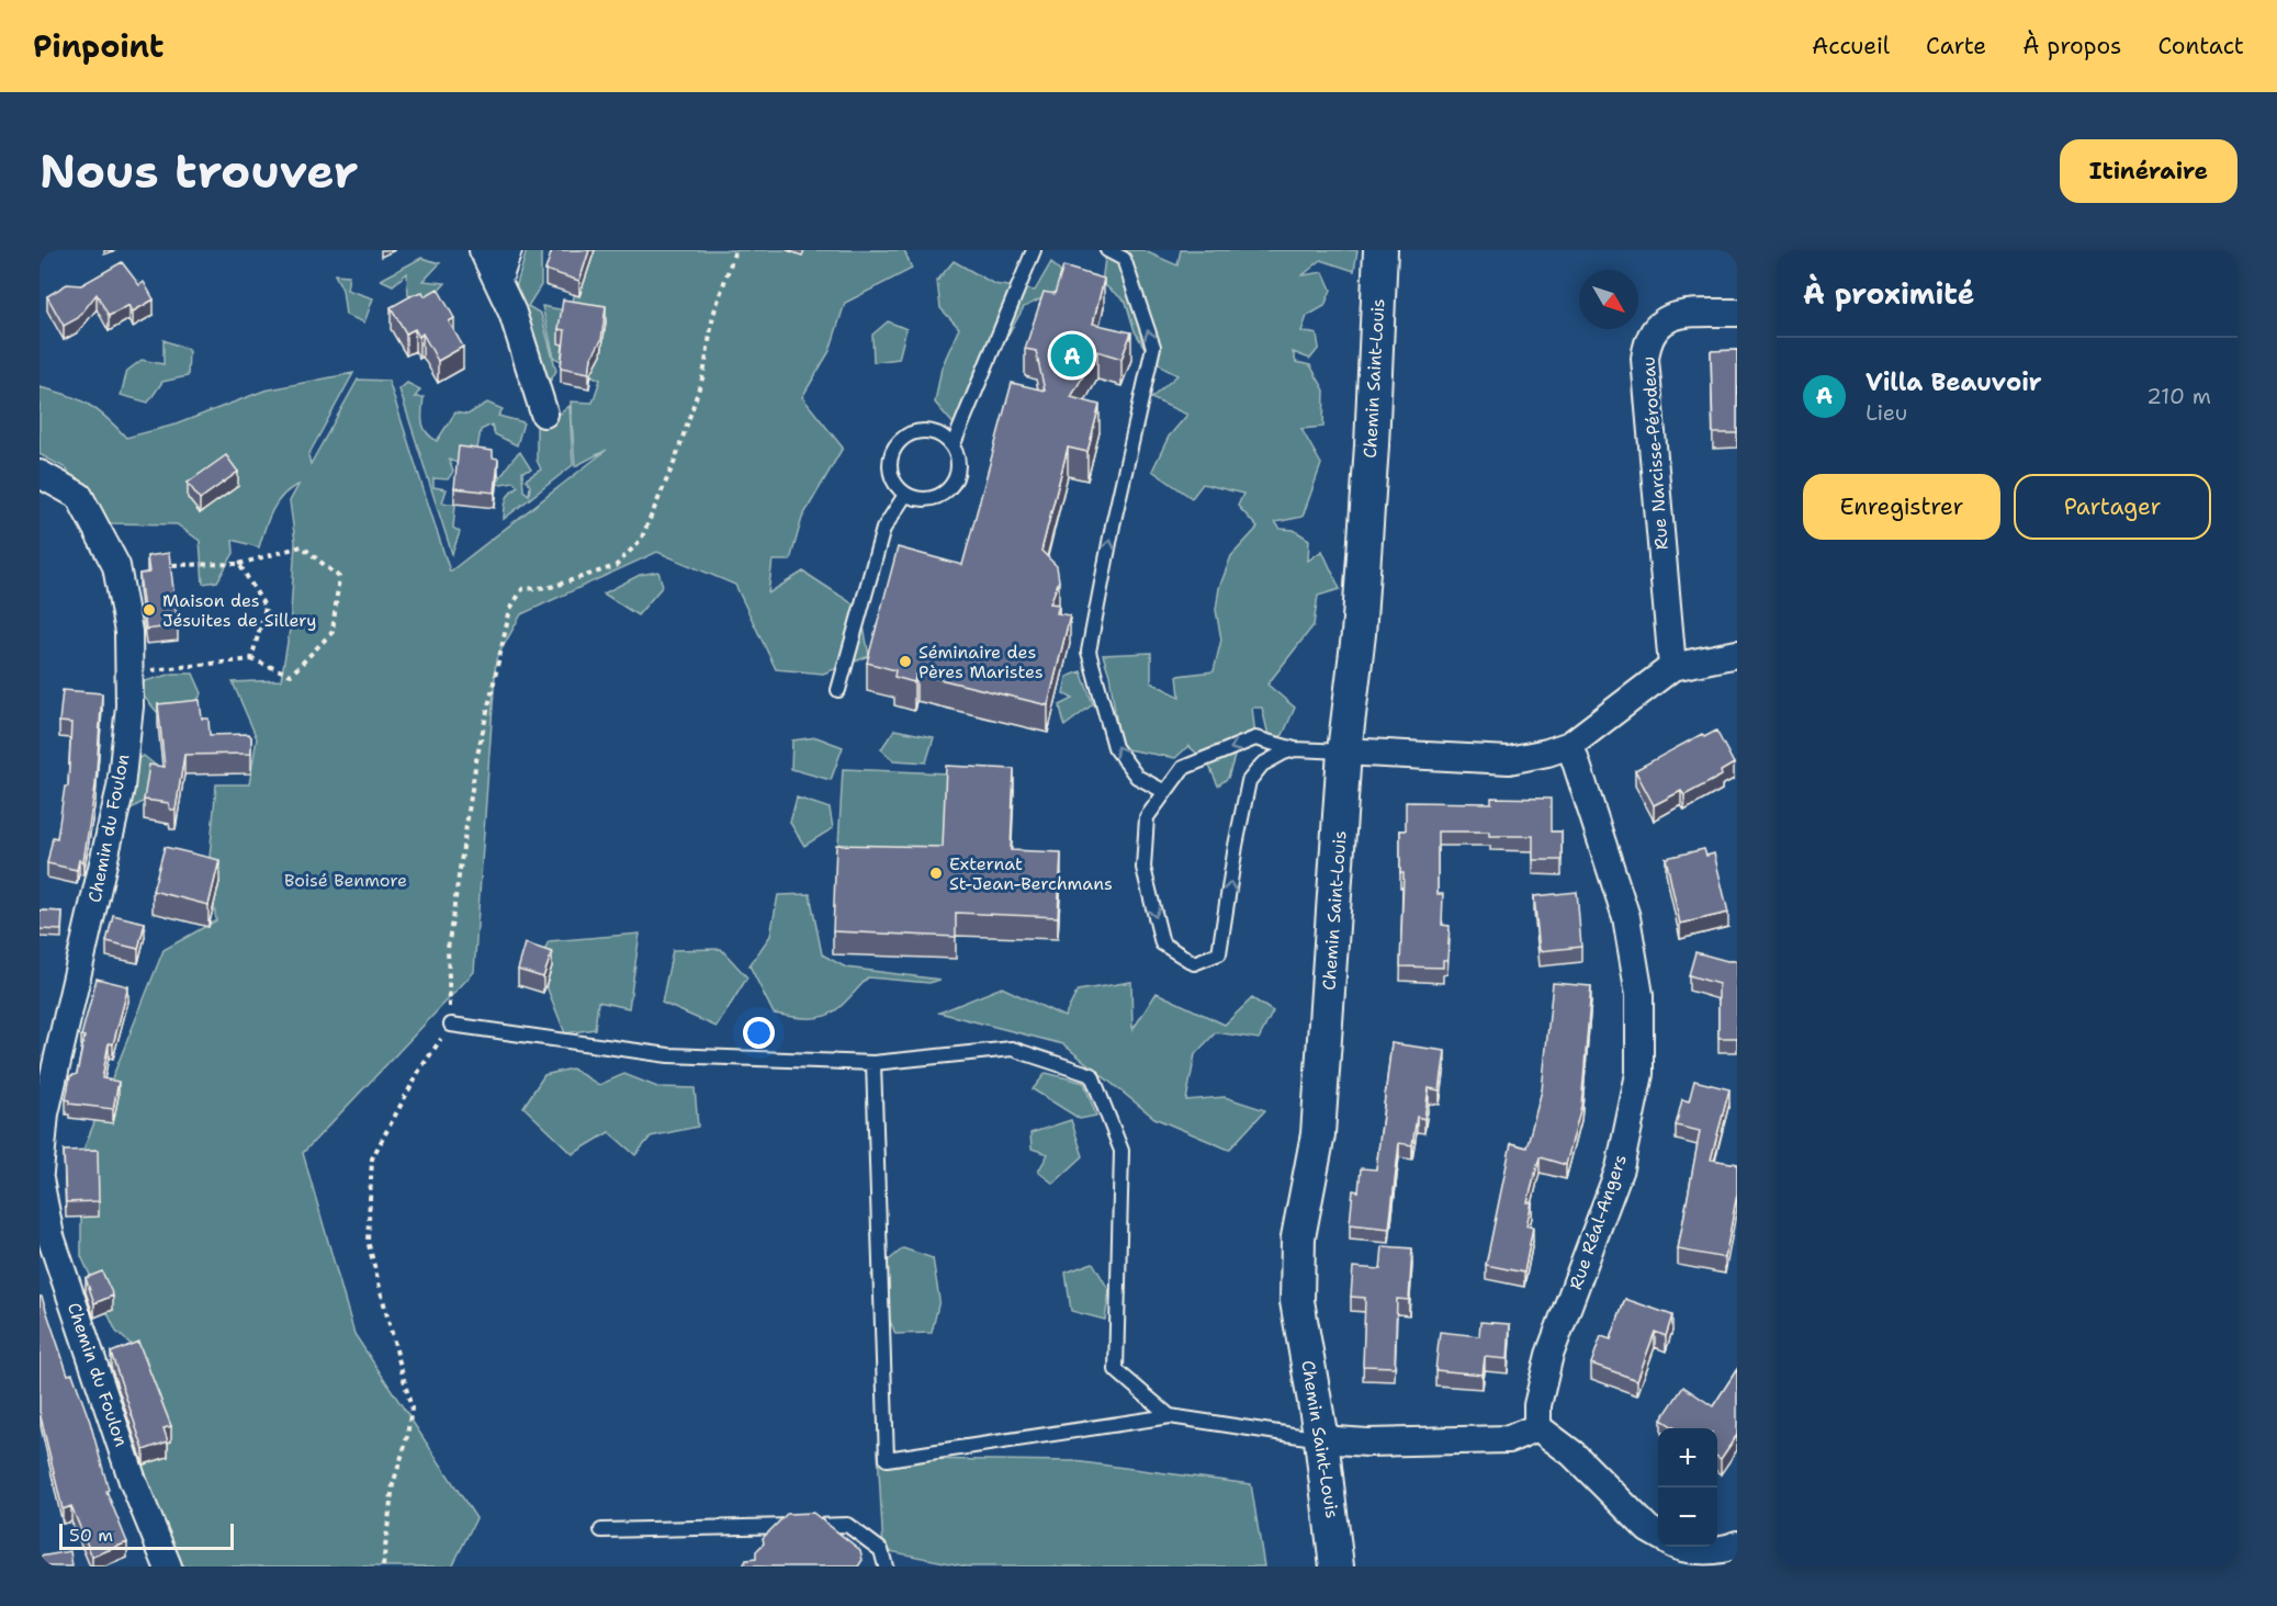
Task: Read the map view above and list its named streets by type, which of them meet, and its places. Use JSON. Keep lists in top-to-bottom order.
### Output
{
  "streets": {
    "street": [
      "Chemin Saint-Louis",
      "Rue Narcisse-Pérodeau",
      "Chemin du Foulon",
      "Rue Réal-Angers"
    ]
  },
  "parks": ["Boisé Benmore"],
  "places": ["Maison des Jésuites de Sillery", "Séminaire des Pères Maristes", "Externat St-Jean-Berchmans"],
  "scale_bar": "50 m",
  "north": "bottom right",
  "page": {
    "header": "Pinpoint",
    "nav": [
      "Accueil",
      "Carte",
      "À propos",
      "Contact"
    ],
    "buttons": [
      "Itinéraire",
      ["Enregistrer", "Partager"]
    ],
    "title": "Nous trouver",
    "heading": "À proximité",
    "pins": "A",
    "list": [
      {
        "mark": "A",
        "name": "Villa Beauvoir",
        "note": "Lieu",
        "value": "210 m"
      }
    ],
    "map_buttons": ["+", "−"],
    "scale": "50 m"
  }
}
